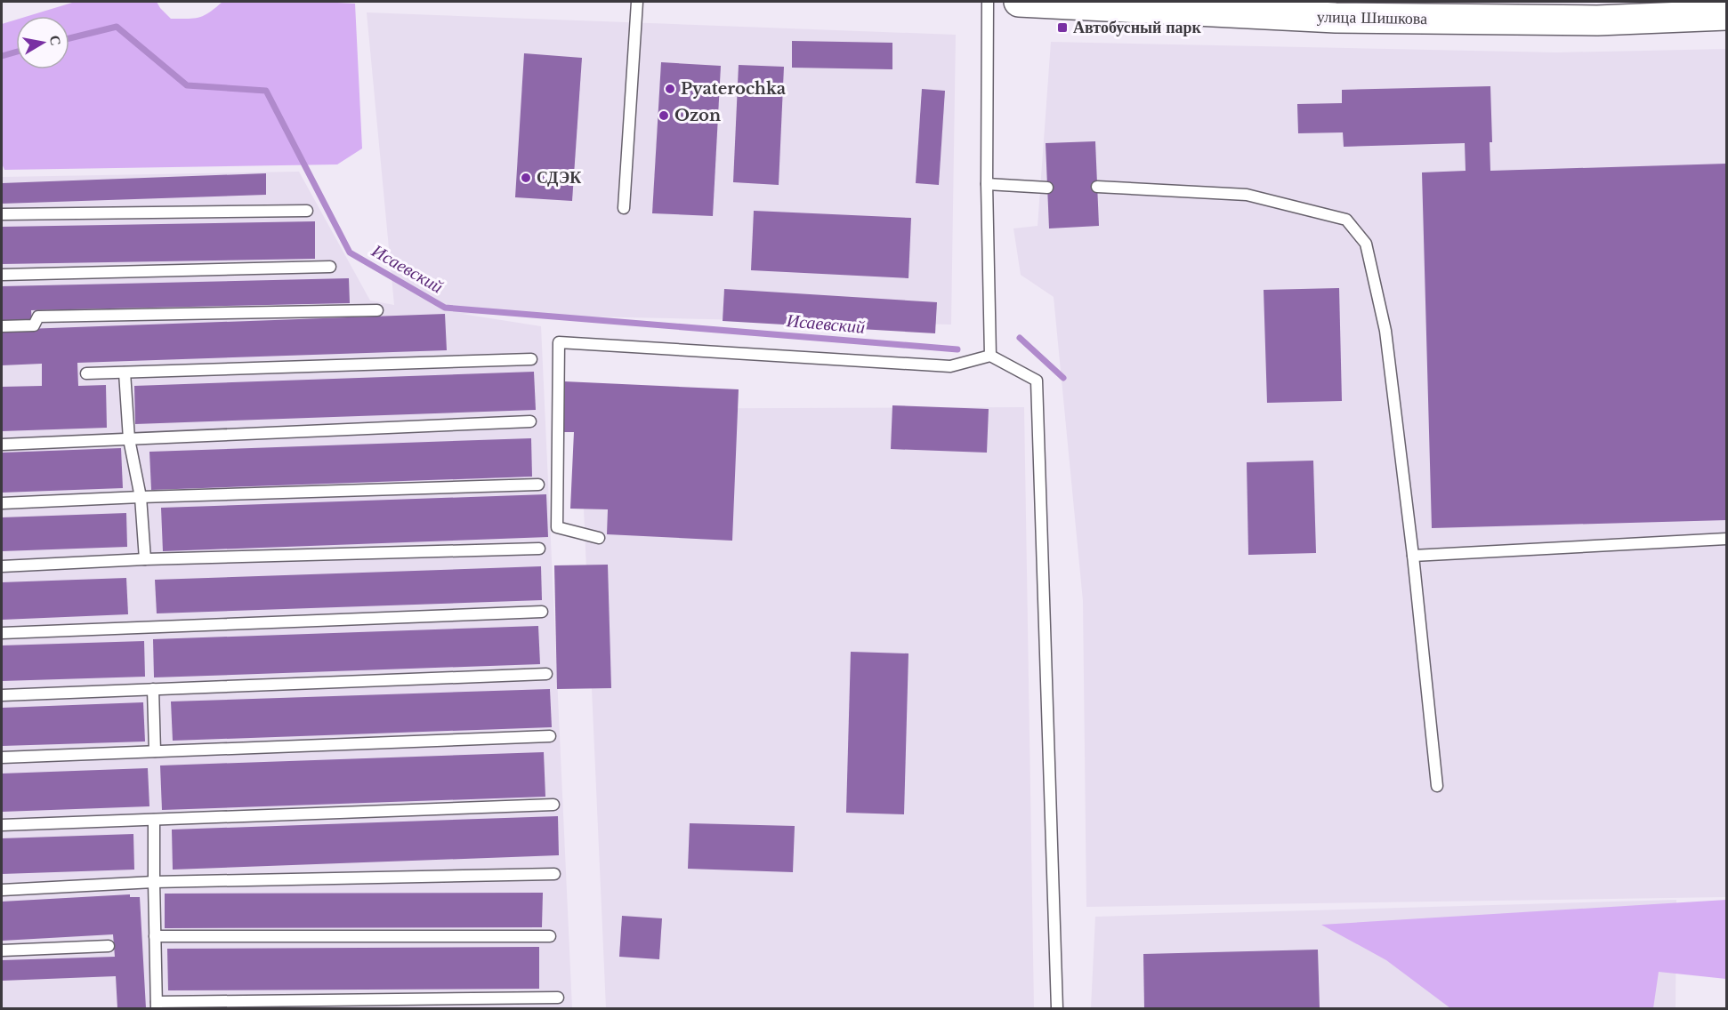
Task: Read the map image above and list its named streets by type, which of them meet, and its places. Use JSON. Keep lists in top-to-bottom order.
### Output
{
  "streets": {
    "main road": ["улица Шишкова"]
  },
  "water": ["Исаевский"],
  "places": {
    "transit": ["Автобусный парк"],
    "other": ["Pyaterochka", "Ozon", "СДЭК"]
  },
  "north": "right"
}
